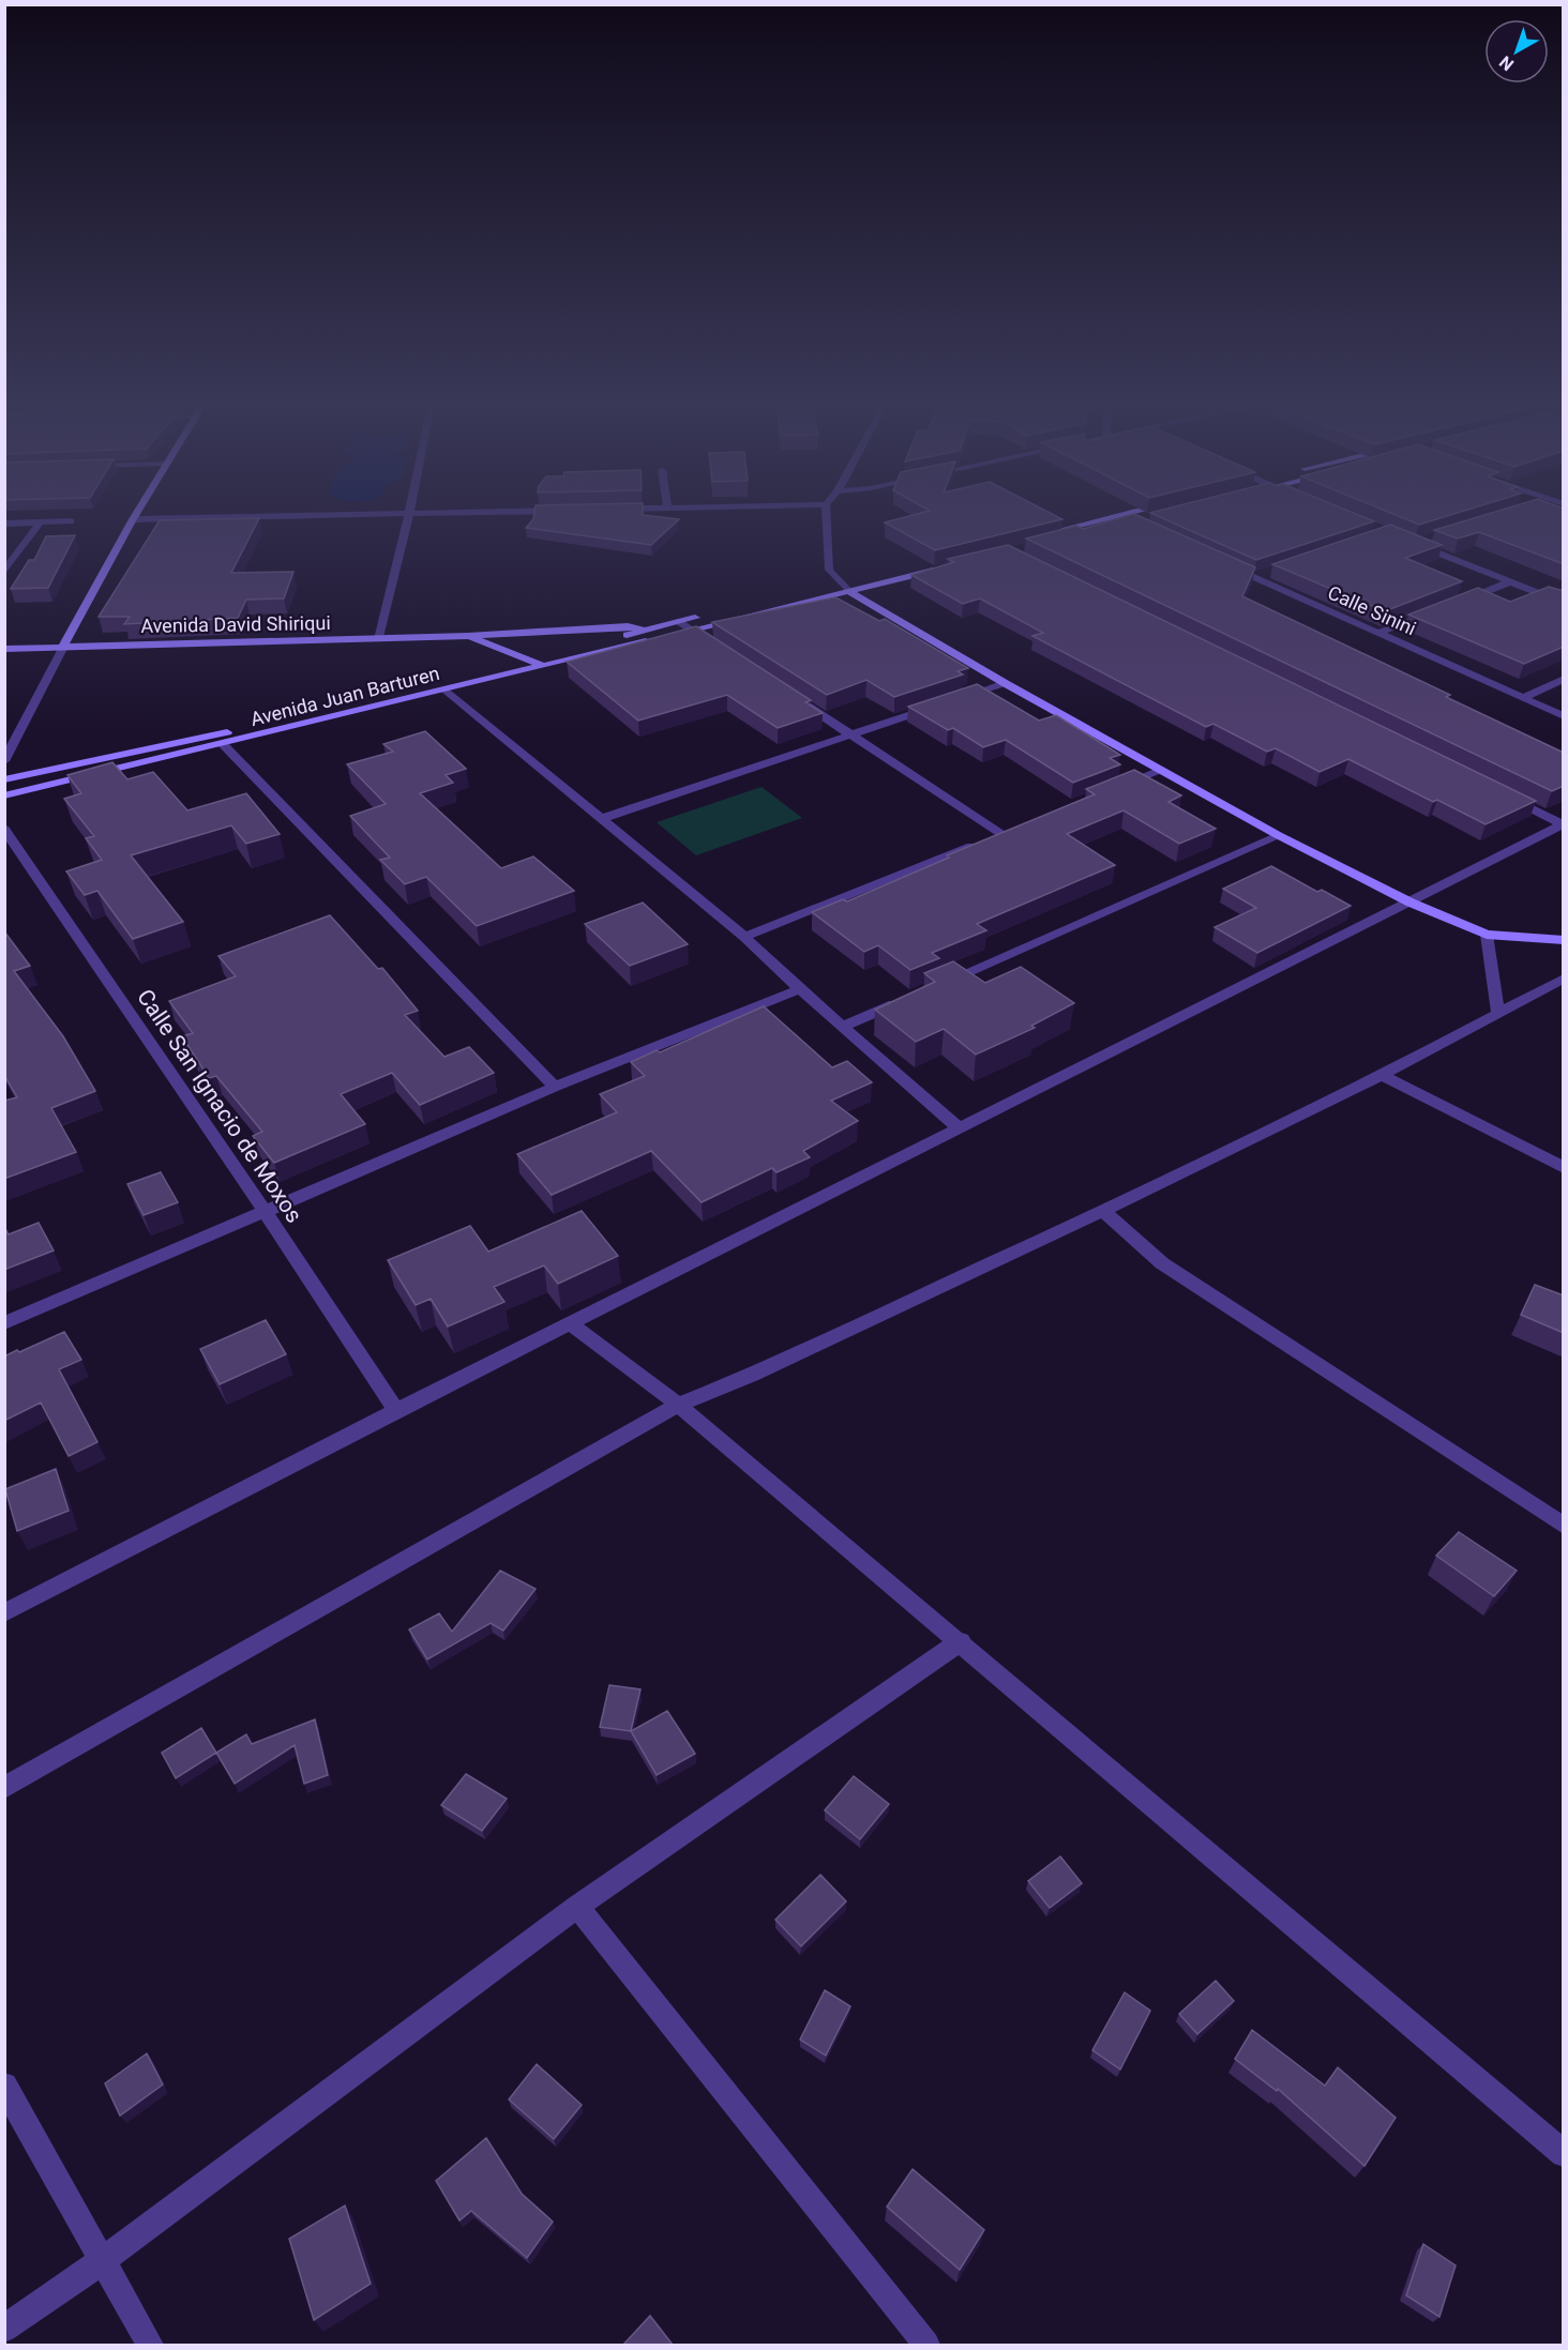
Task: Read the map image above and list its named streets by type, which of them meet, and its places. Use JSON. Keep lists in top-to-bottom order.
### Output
{
  "streets": {
    "main road": ["Avenida David Shiriqui", "Avenida Juan Barturen"],
    "street": ["Calle Sinini", "Calle San Ignacio de Moxos"]
  },
  "crossings": [
    ["Avenida David Shiriqui", "Avenida Juan Barturen"]
  ],
  "north": "bottom left"
}
